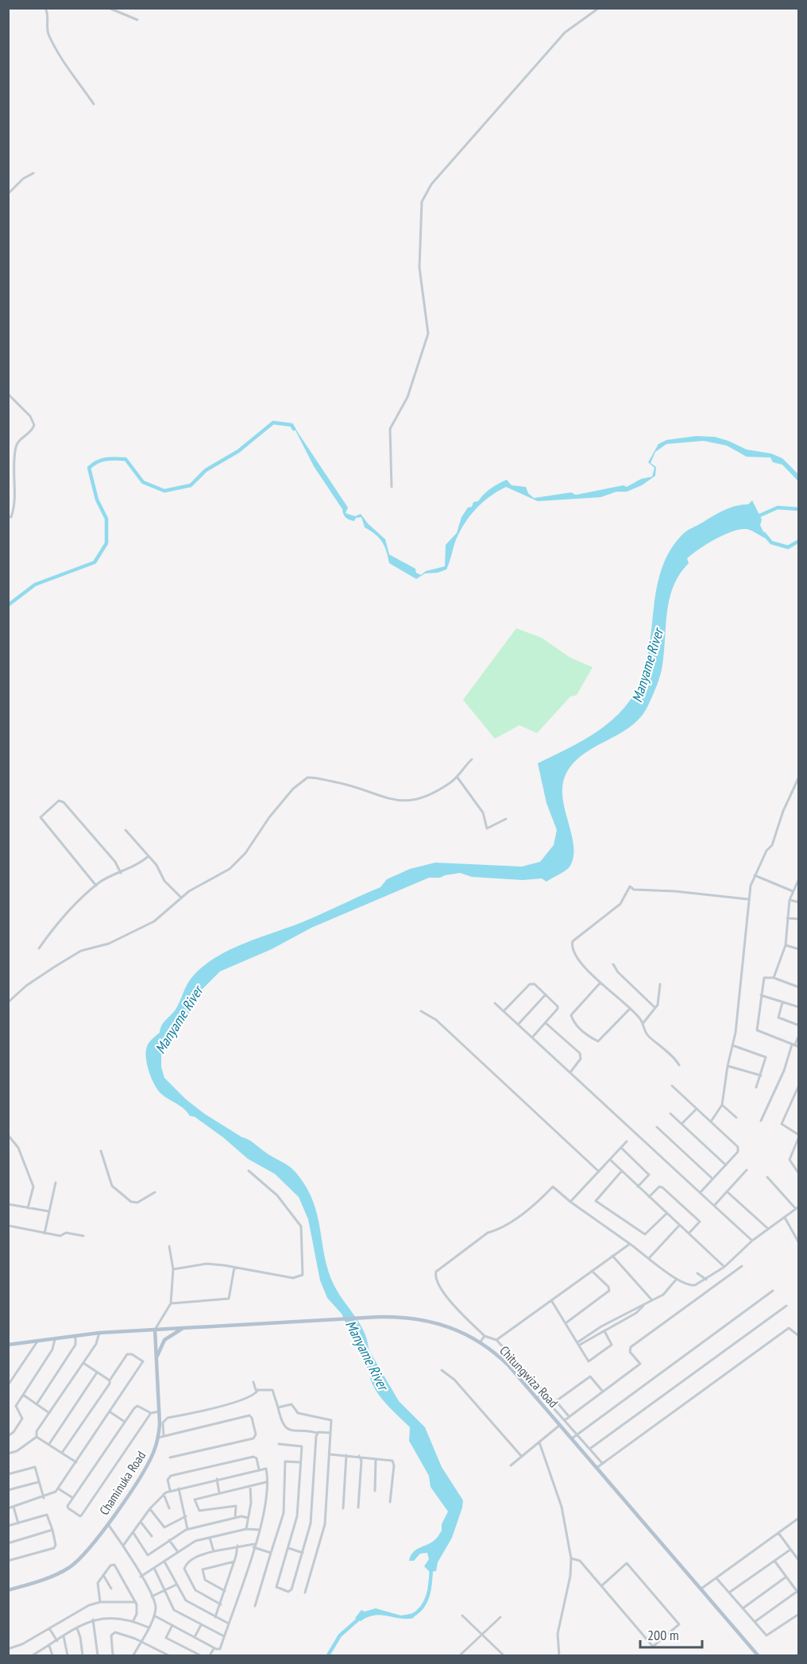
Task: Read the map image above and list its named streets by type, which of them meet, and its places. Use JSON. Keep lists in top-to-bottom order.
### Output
{
  "streets": {
    "main road": ["Chitungwiza Road", "Chaminuka Road"]
  },
  "crossings": [
    ["Chitungwiza Road", "Chaminuka Road"]
  ],
  "water": ["Manyame River"],
  "scale_bar": "200 m"
}
